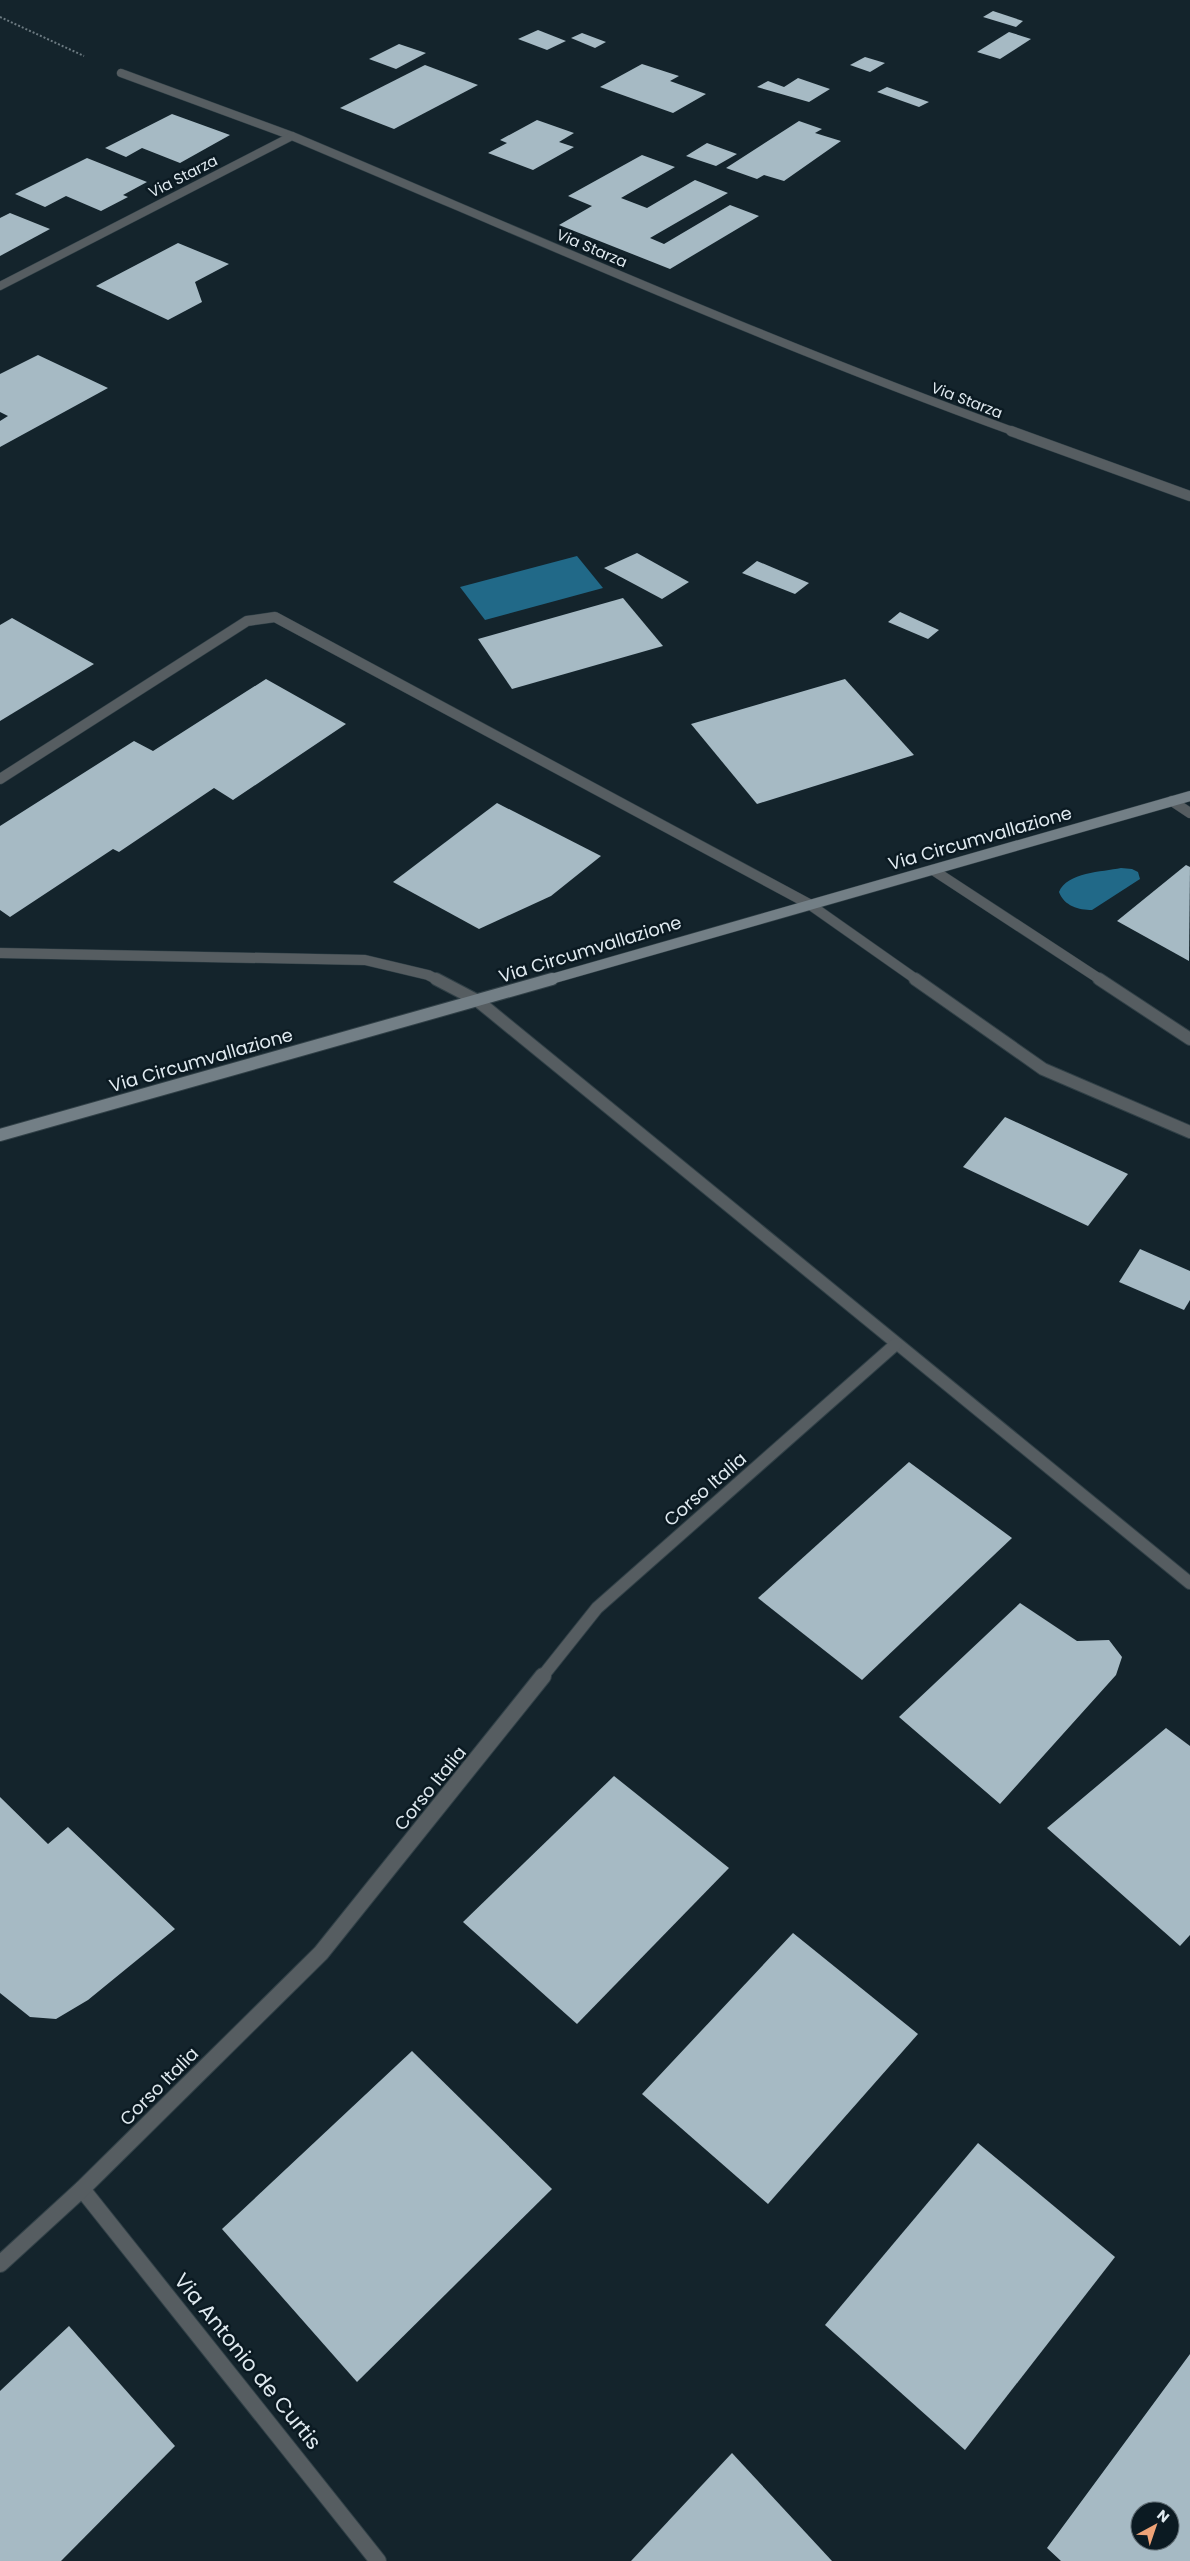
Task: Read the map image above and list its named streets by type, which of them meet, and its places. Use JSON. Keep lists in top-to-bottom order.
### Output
{
  "streets": {
    "street": [
      "Via Starza",
      "Via Circumvallazione",
      "Corso Italia",
      "Via Antonio de Curtis"
    ]
  },
  "crossings": [
    ["Corso Italia", "Via Antonio de Curtis"]
  ],
  "north": "top right"
}
